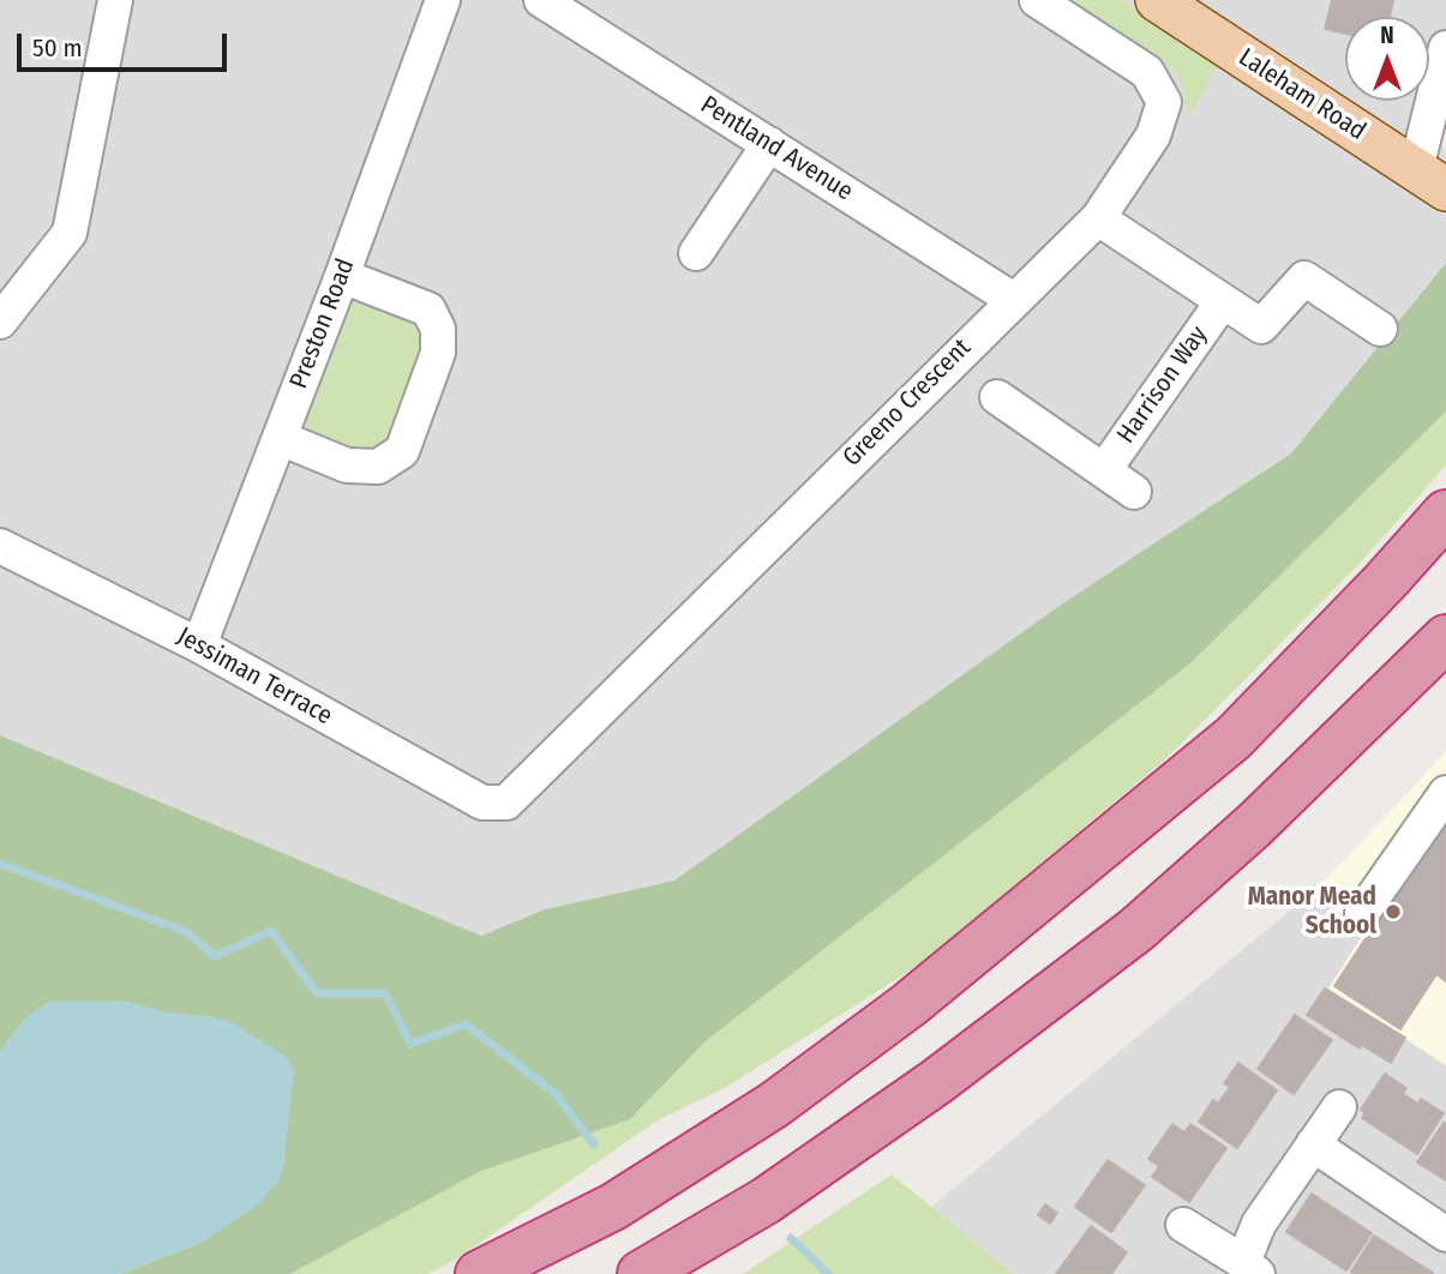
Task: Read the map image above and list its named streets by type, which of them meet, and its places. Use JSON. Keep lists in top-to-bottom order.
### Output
{
  "streets": {
    "main road": ["Laleham Road"],
    "street": [
      "Pentland Avenue",
      "Preston Road",
      "Harrison Way",
      "Greeno Crescent",
      "Jessiman Terrace"
    ]
  },
  "crossings": [
    ["Pentland Avenue", "Greeno Crescent"],
    ["Preston Road", "Jessiman Terrace"],
    ["Harrison Way", "Greeno Crescent"],
    ["Greeno Crescent", "Jessiman Terrace"]
  ],
  "places": ["Manor Mead School"],
  "scale_bar": "50 m",
  "north": "top"
}
